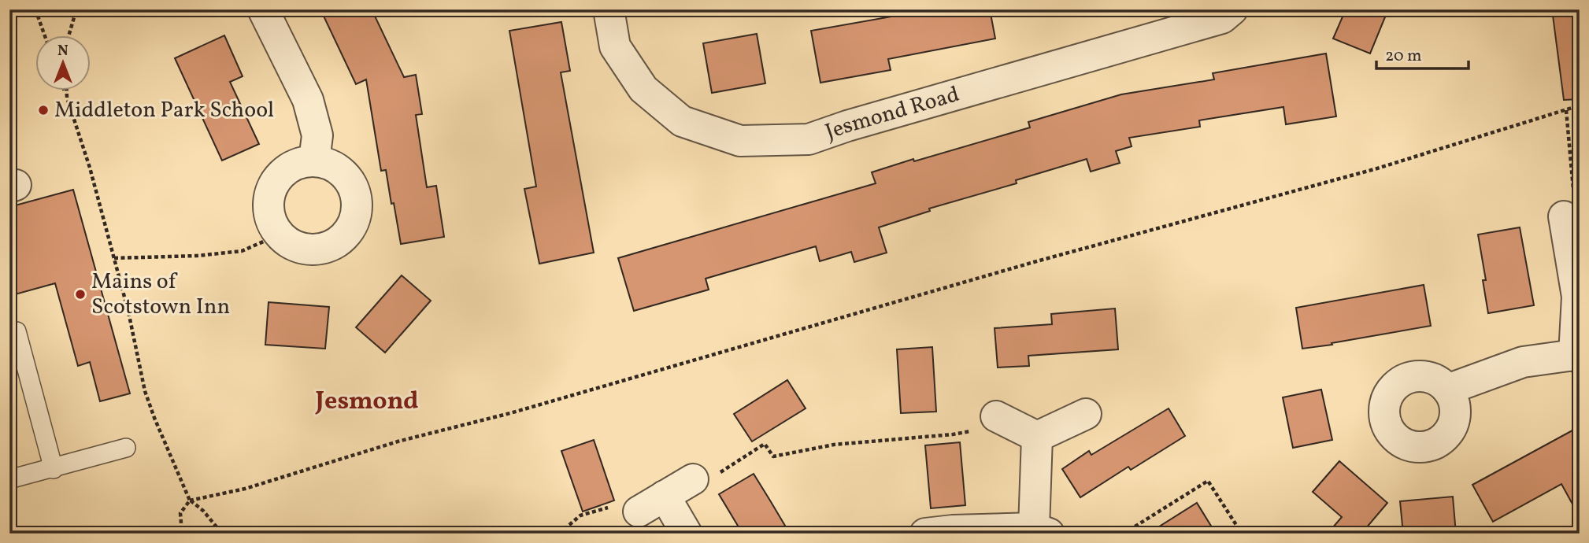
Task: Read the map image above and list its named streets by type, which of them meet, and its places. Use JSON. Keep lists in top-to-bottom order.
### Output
{
  "streets": {
    "street": ["Jesmond Road"]
  },
  "districts": ["Jesmond"],
  "places": ["Middleton Park School", "Mains of Scotstown Inn"],
  "scale_bar": "20 m",
  "north": "top"
}
